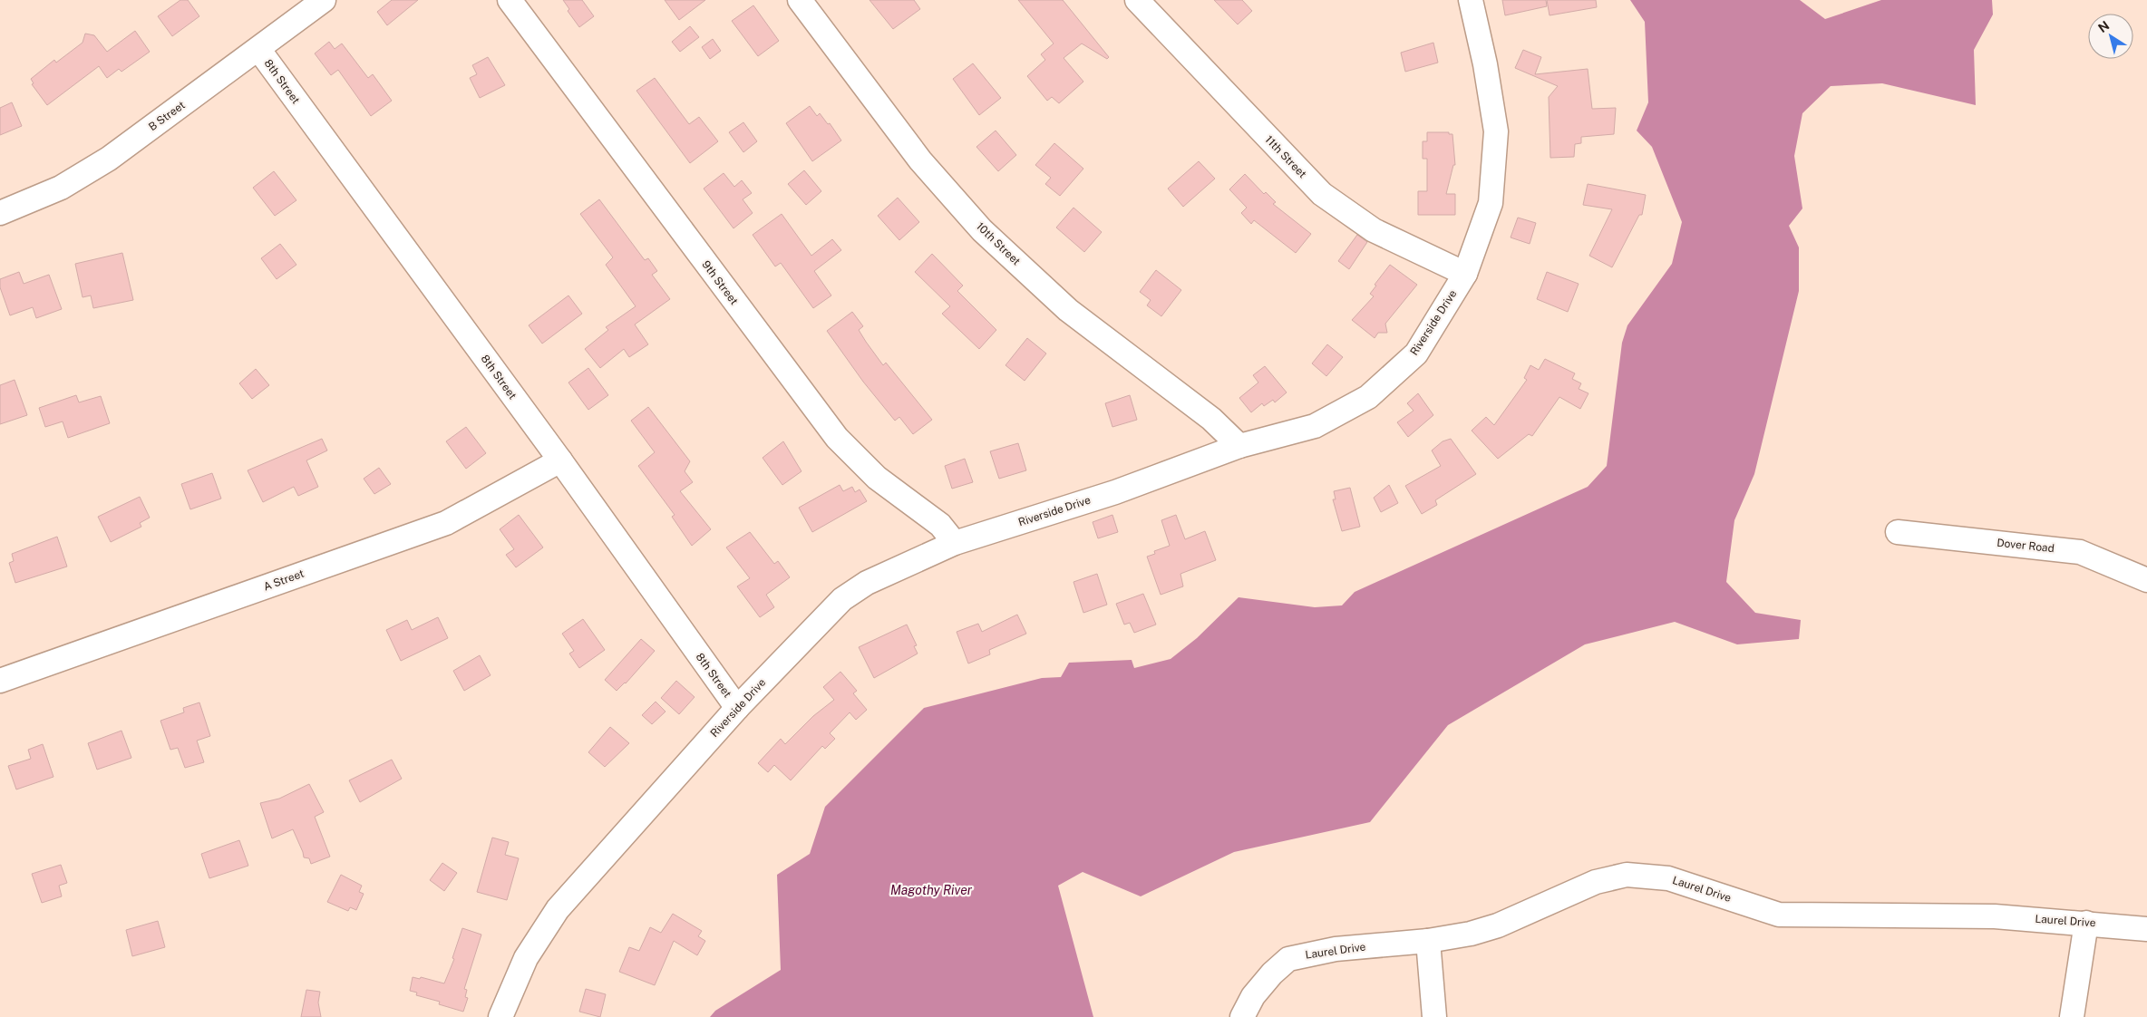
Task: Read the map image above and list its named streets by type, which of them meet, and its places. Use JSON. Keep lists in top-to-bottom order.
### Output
{
  "streets": {
    "street": [
      "8th Street",
      "B Street",
      "11th Street",
      "10th Street",
      "9th Street",
      "Riverside Drive",
      "Dover Road",
      "A Street",
      "Laurel Drive"
    ]
  },
  "crossings": [
    ["8th Street", "B Street"],
    ["8th Street", "Riverside Drive"],
    ["8th Street", "A Street"],
    ["11th Street", "Riverside Drive"],
    ["10th Street", "Riverside Drive"],
    ["9th Street", "Riverside Drive"]
  ],
  "water": ["Magothy River"],
  "north": "top left"
}
